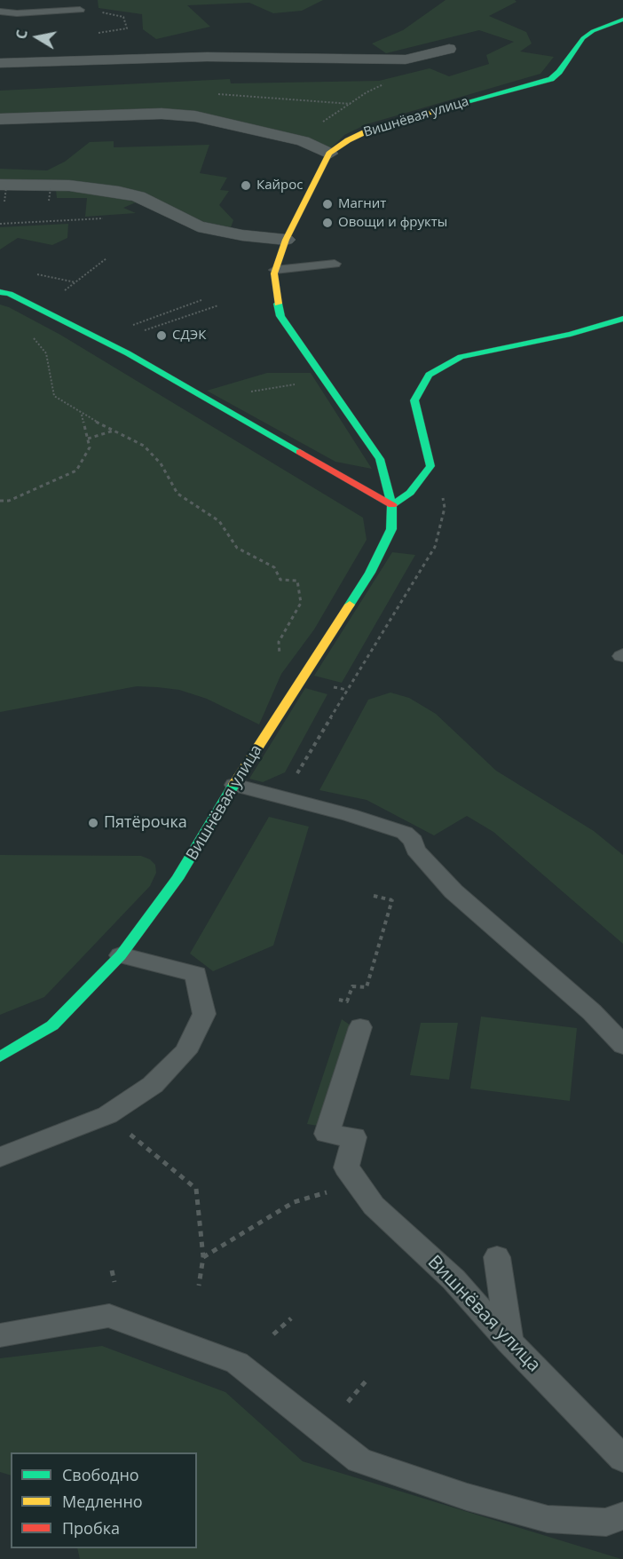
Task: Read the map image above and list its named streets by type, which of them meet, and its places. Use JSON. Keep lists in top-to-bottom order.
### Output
{
  "streets": {
    "street": ["Вишнёвая улица"]
  },
  "places": [
    "Кайрос",
    "Магнит",
    "Овощи и фрукты",
    "СДЭК",
    "Пятёрочка"
  ],
  "legend": ["Свободно", "Медленно", "Пробка"],
  "north": "left"
}
